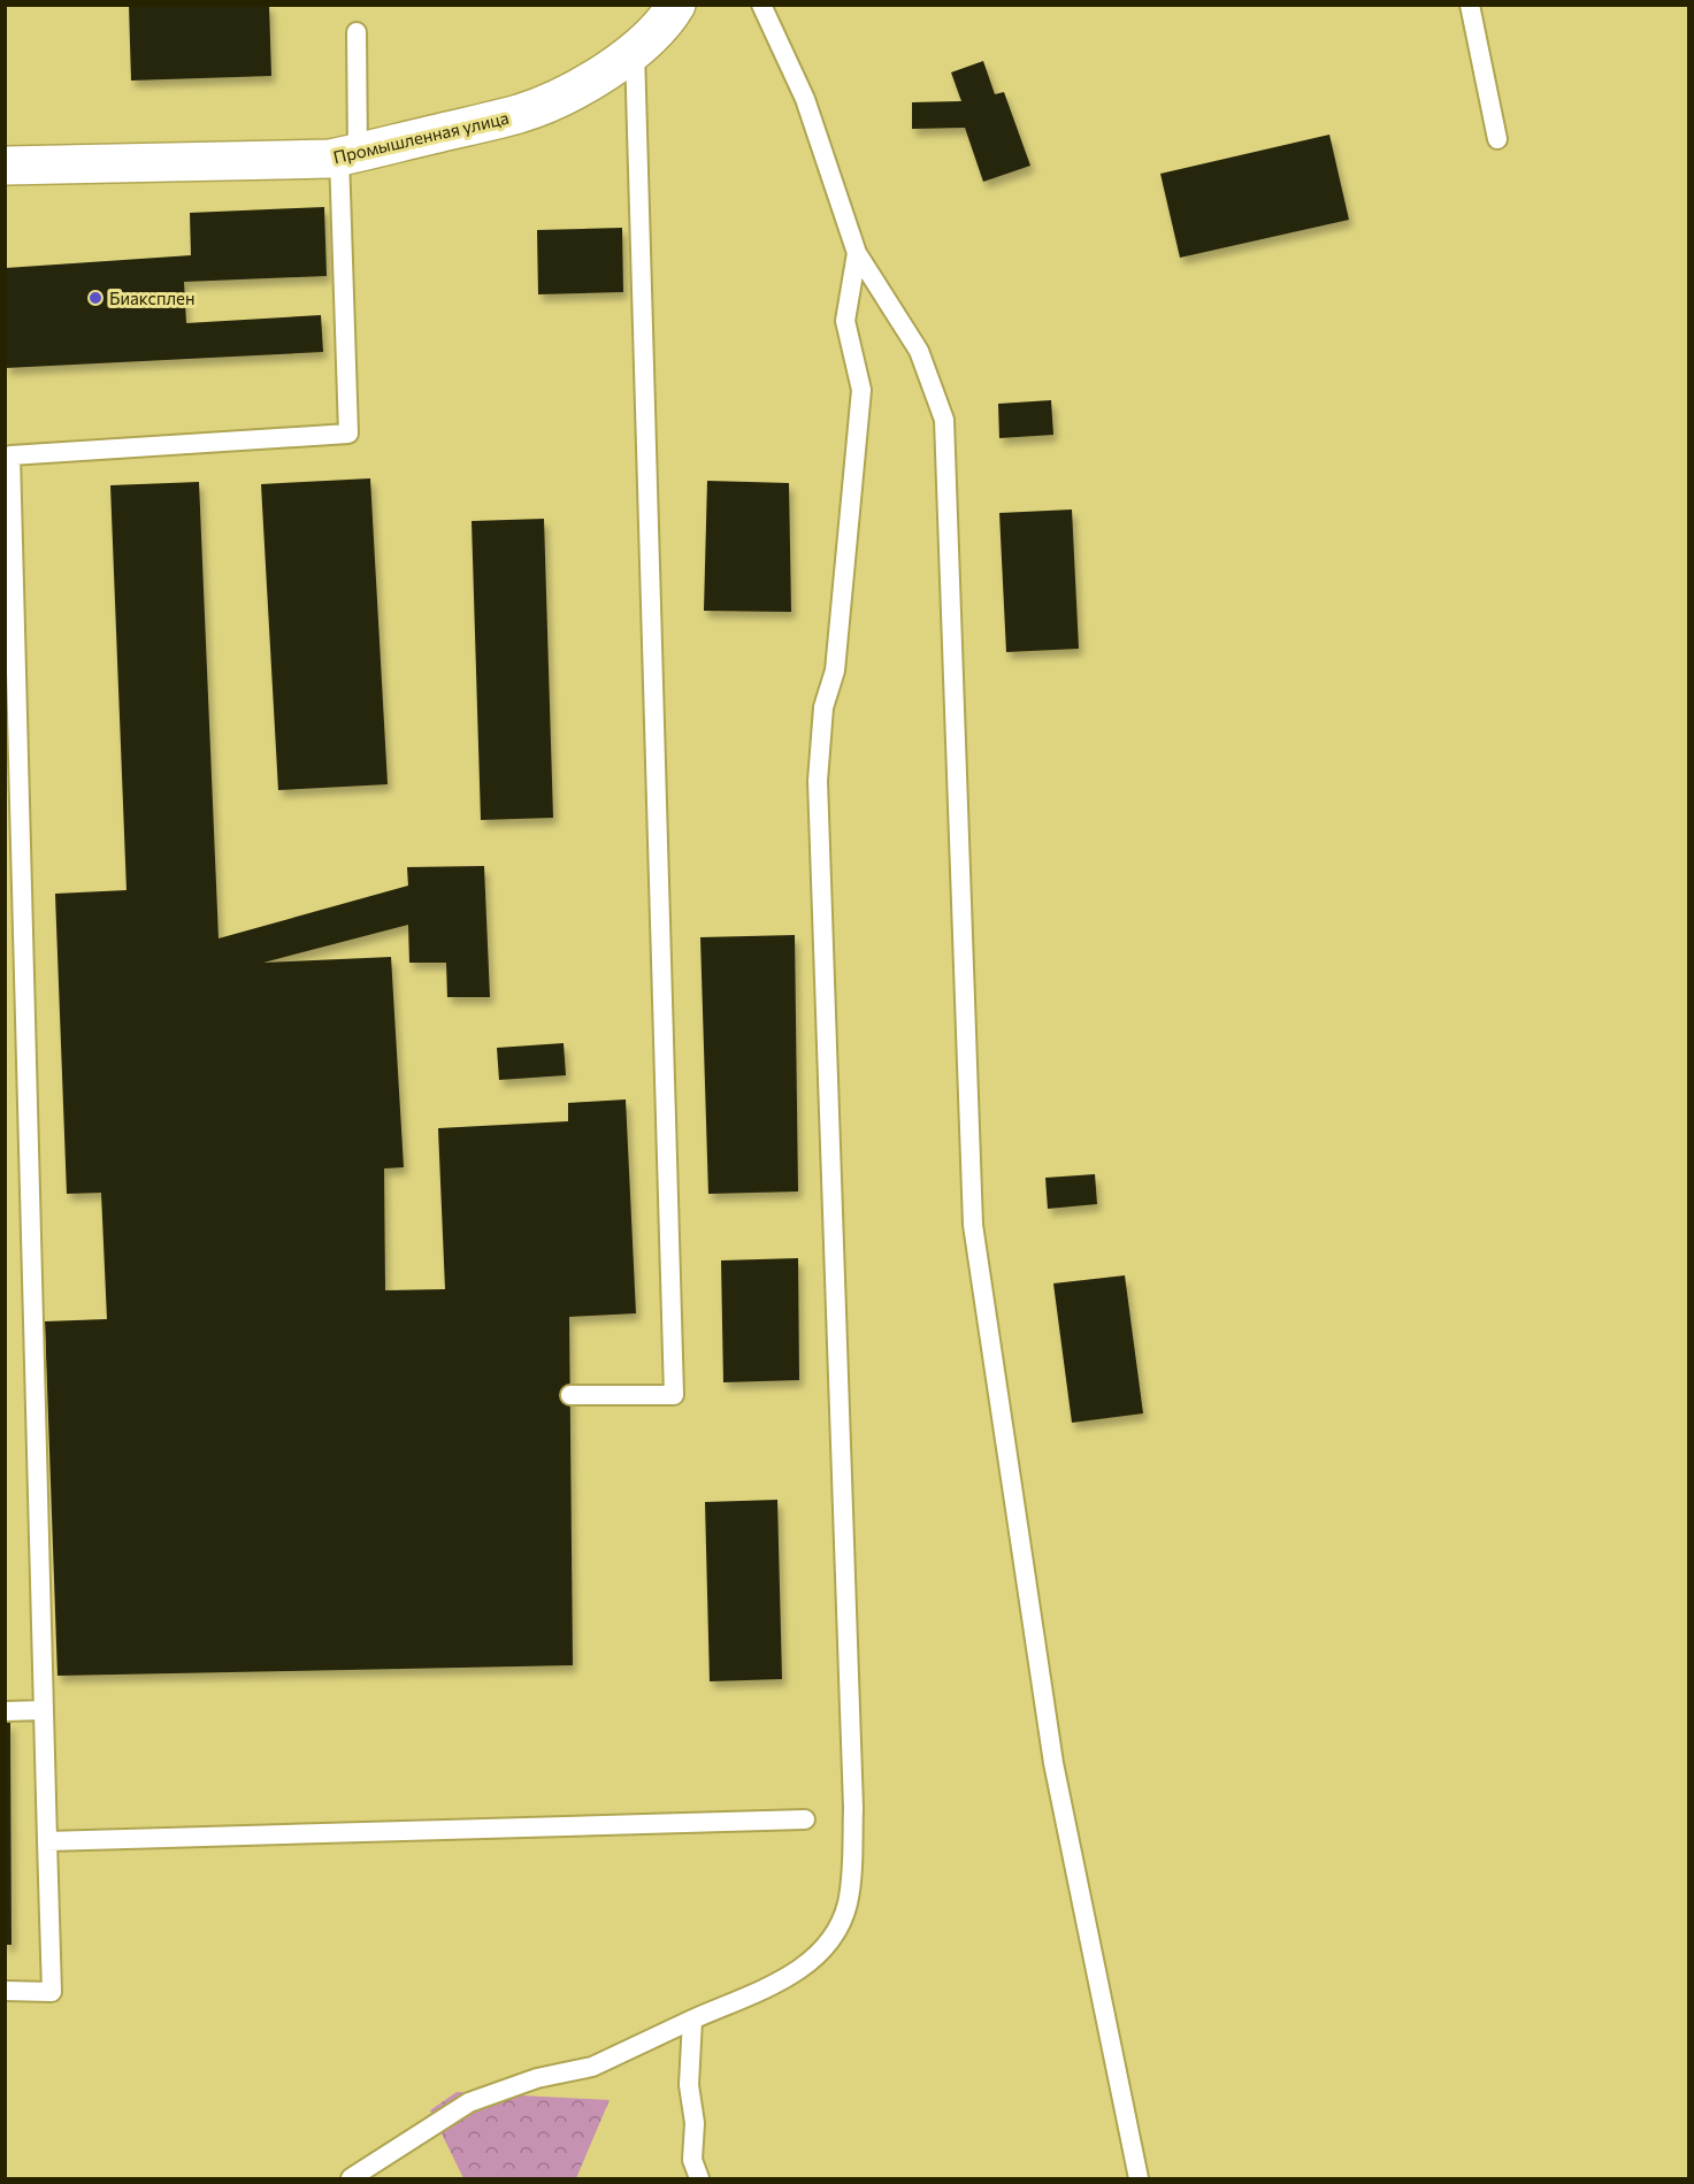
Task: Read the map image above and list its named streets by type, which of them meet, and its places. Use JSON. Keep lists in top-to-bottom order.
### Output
{
  "streets": {
    "street": ["Промышленная улица"]
  },
  "places": ["Биаксплен"]
}
